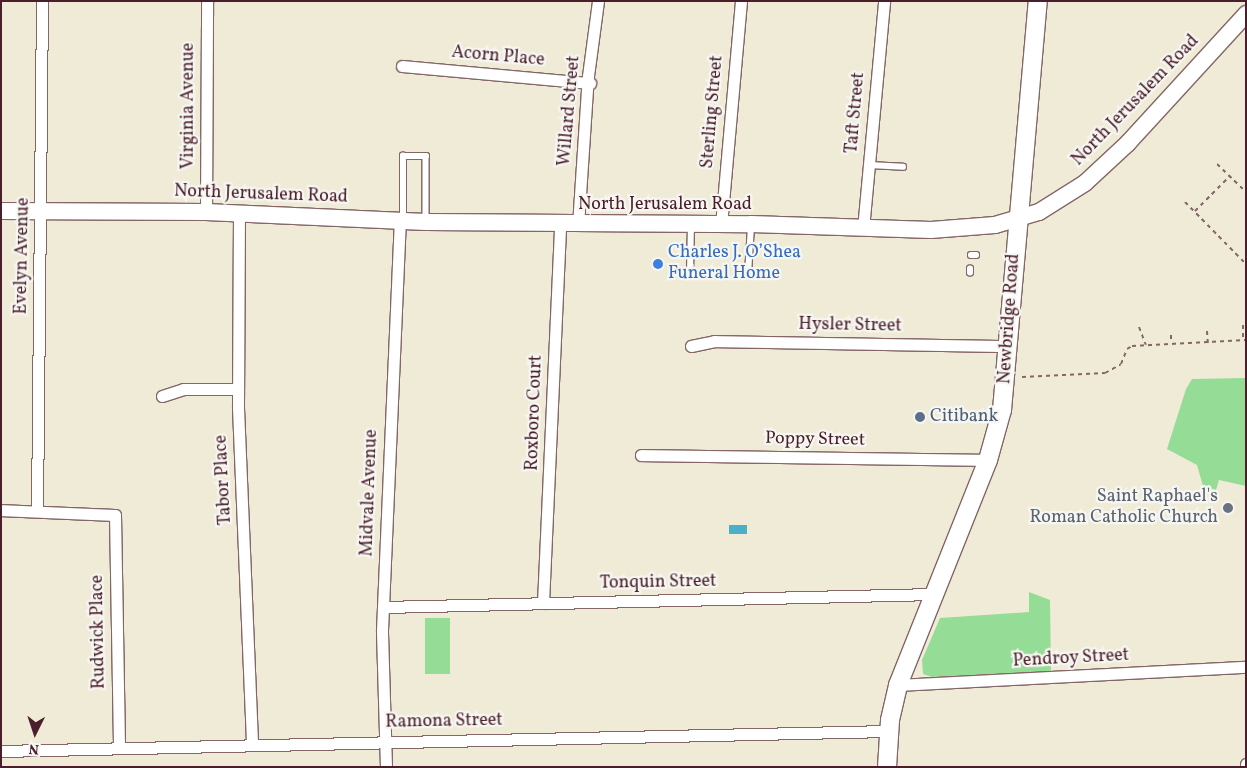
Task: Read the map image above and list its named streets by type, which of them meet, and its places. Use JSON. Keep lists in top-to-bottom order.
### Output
{
  "streets": {
    "main road": ["North Jerusalem Road", "Newbridge Road"],
    "street": [
      "Acorn Place",
      "Virginia Avenue",
      "Willard Street",
      "Sterling Street",
      "Taft Street",
      "Evelyn Avenue",
      "Hysler Street",
      "Roxboro Court",
      "Poppy Street",
      "Tabor Place",
      "Midvale Avenue",
      "Tonquin Street",
      "Rudwick Place",
      "Pendroy Street",
      "Ramona Street"
    ]
  },
  "crossings": [
    ["Acorn Place", "Willard Street"],
    ["North Jerusalem Road", "Virginia Avenue"],
    ["North Jerusalem Road", "Willard Street"],
    ["North Jerusalem Road", "Sterling Street"],
    ["North Jerusalem Road", "Taft Street"],
    ["North Jerusalem Road", "Evelyn Avenue"],
    ["North Jerusalem Road", "Newbridge Road"],
    ["North Jerusalem Road", "Roxboro Court"],
    ["North Jerusalem Road", "Tabor Place"],
    ["North Jerusalem Road", "Midvale Avenue"],
    ["Evelyn Avenue", "Rudwick Place"],
    ["Newbridge Road", "Hysler Street"],
    ["Newbridge Road", "Poppy Street"],
    ["Newbridge Road", "Tonquin Street"],
    ["Newbridge Road", "Pendroy Street"],
    ["Newbridge Road", "Ramona Street"],
    ["Roxboro Court", "Tonquin Street"],
    ["Tabor Place", "Ramona Street"],
    ["Midvale Avenue", "Tonquin Street"],
    ["Midvale Avenue", "Ramona Street"],
    ["Rudwick Place", "Ramona Street"]
  ],
  "places": ["Charles J. O’Shea Funeral Home", "Citibank", "Saint Raphael's Roman Catholic Church"],
  "north": "bottom"
}
